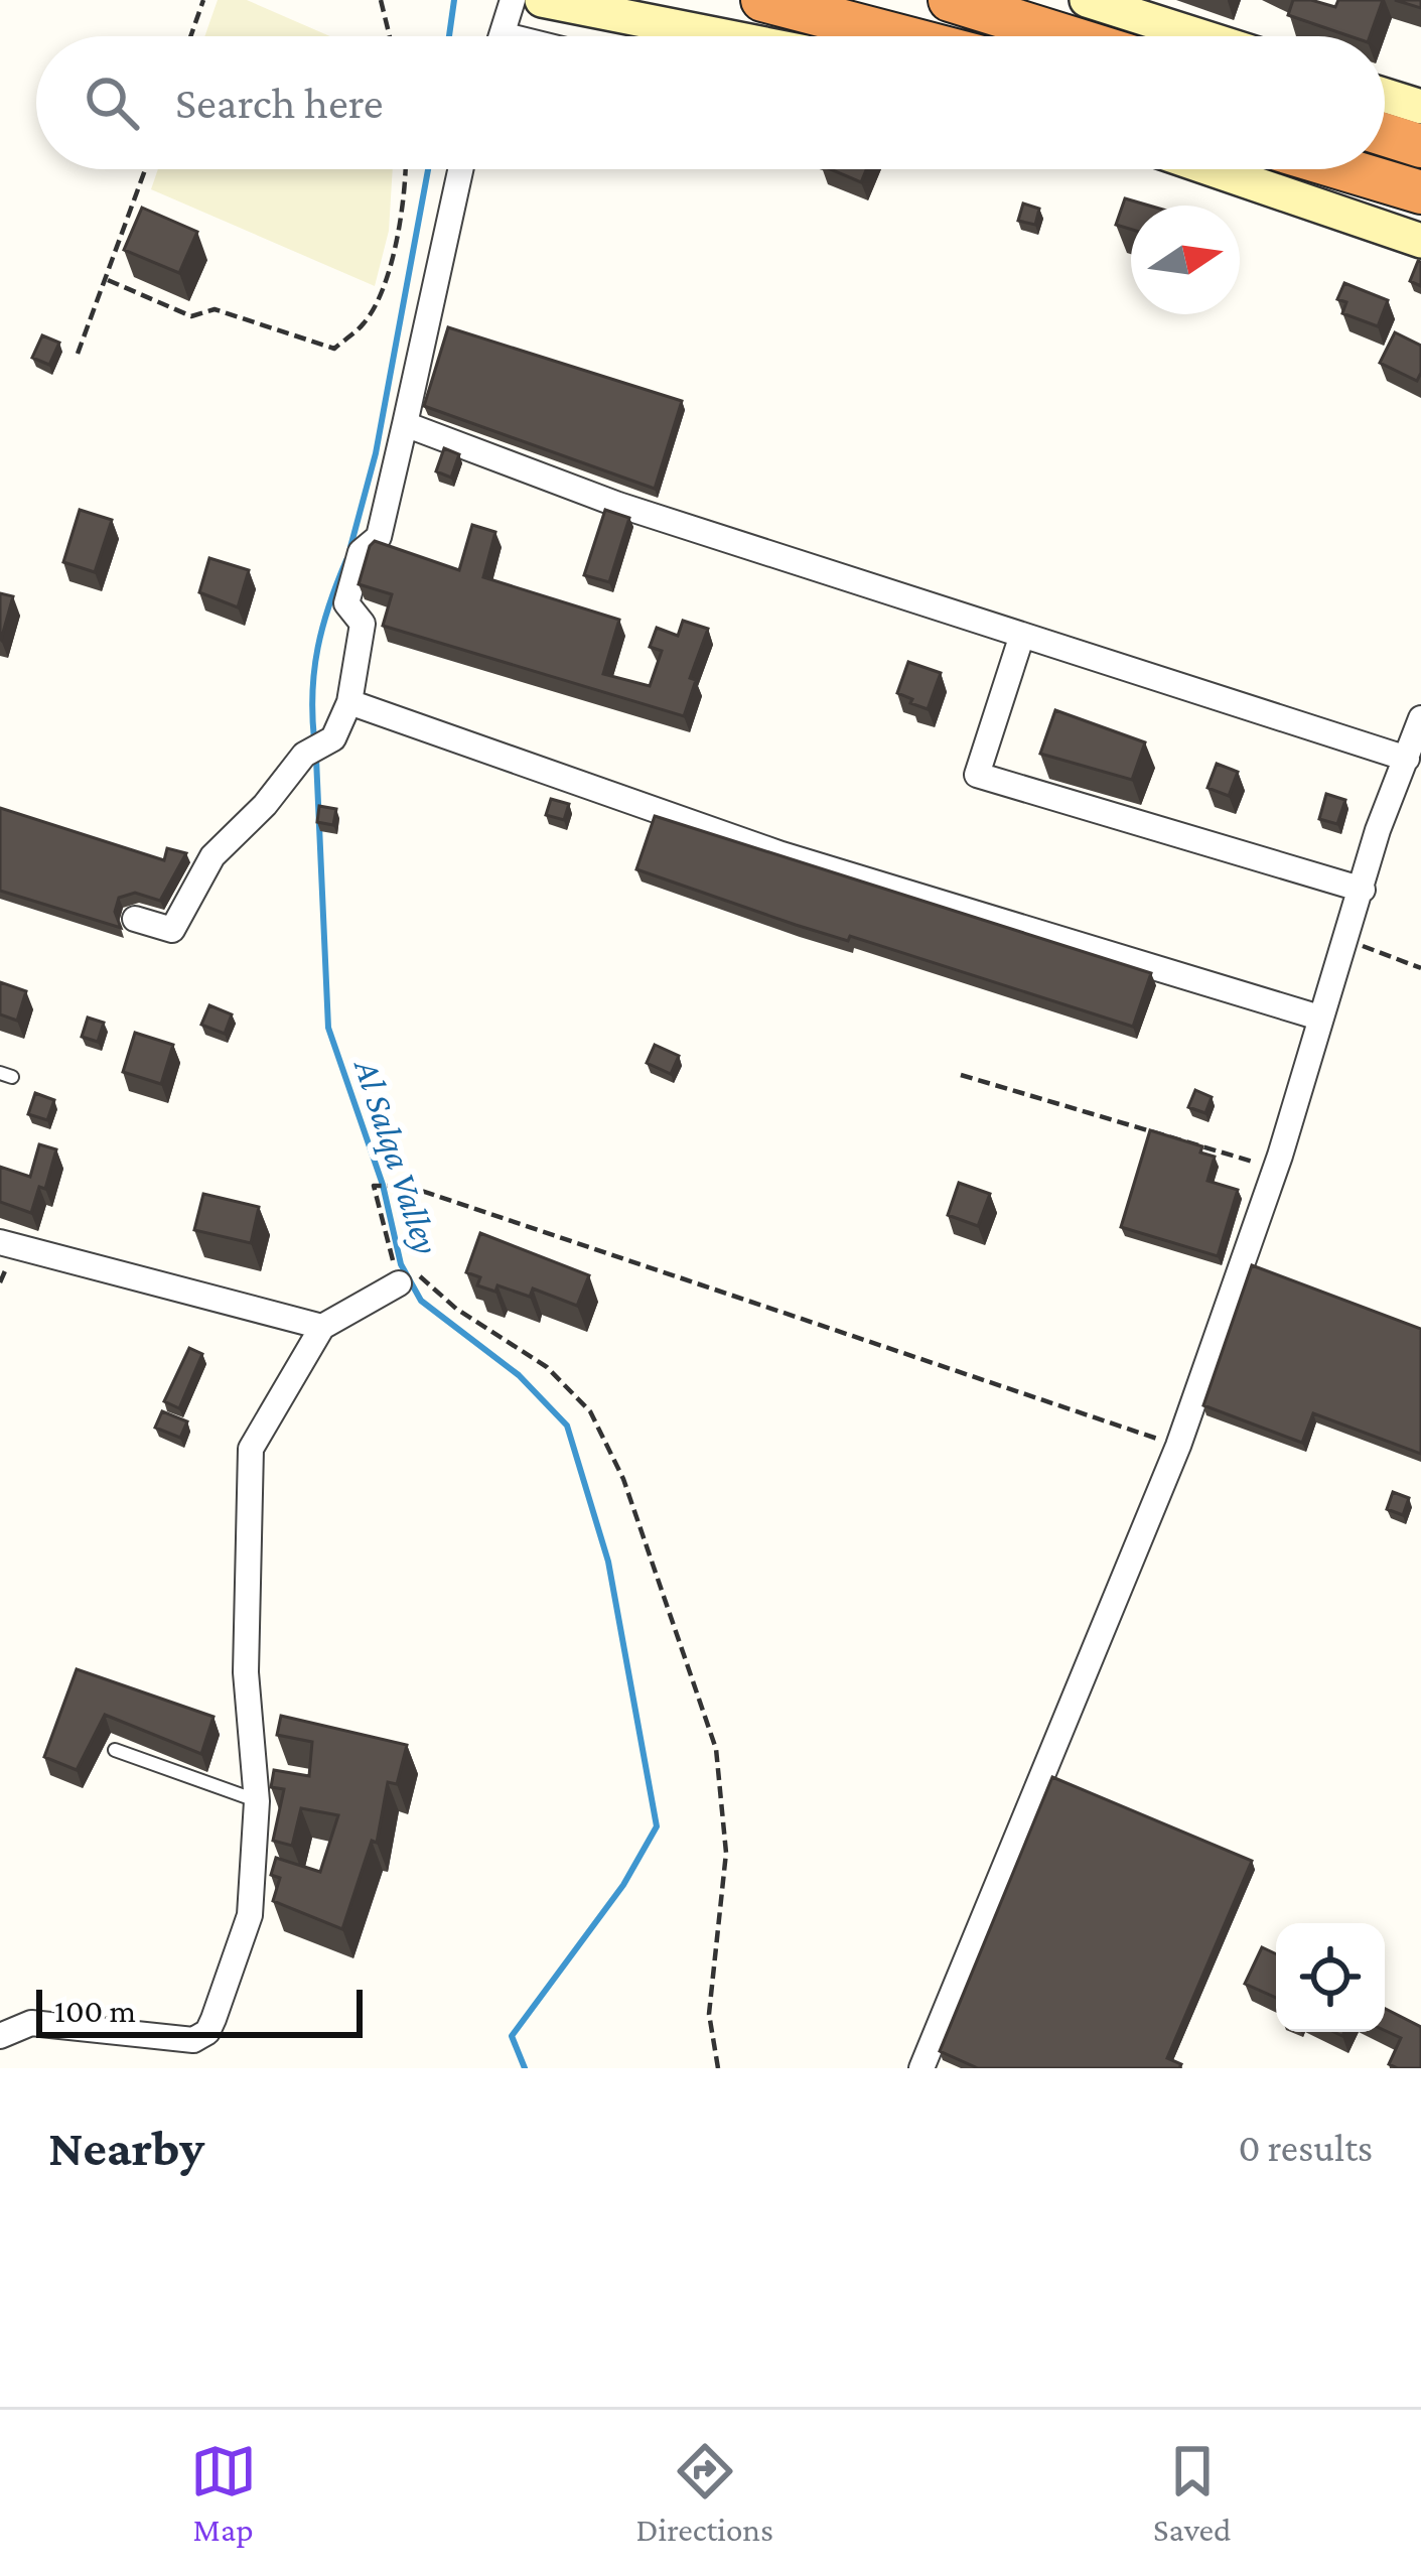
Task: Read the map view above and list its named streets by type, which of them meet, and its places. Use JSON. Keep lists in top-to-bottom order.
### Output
{
  "water": ["Al Salqa Valley"],
  "scale_bar": "100 m",
  "north": "right",
  "page": {
    "search": "Search here",
    "scale": "100 m",
    "heading": ["Nearby", "0 results"],
    "nav": ["Map", "Directions", "Saved"]
  }
}
